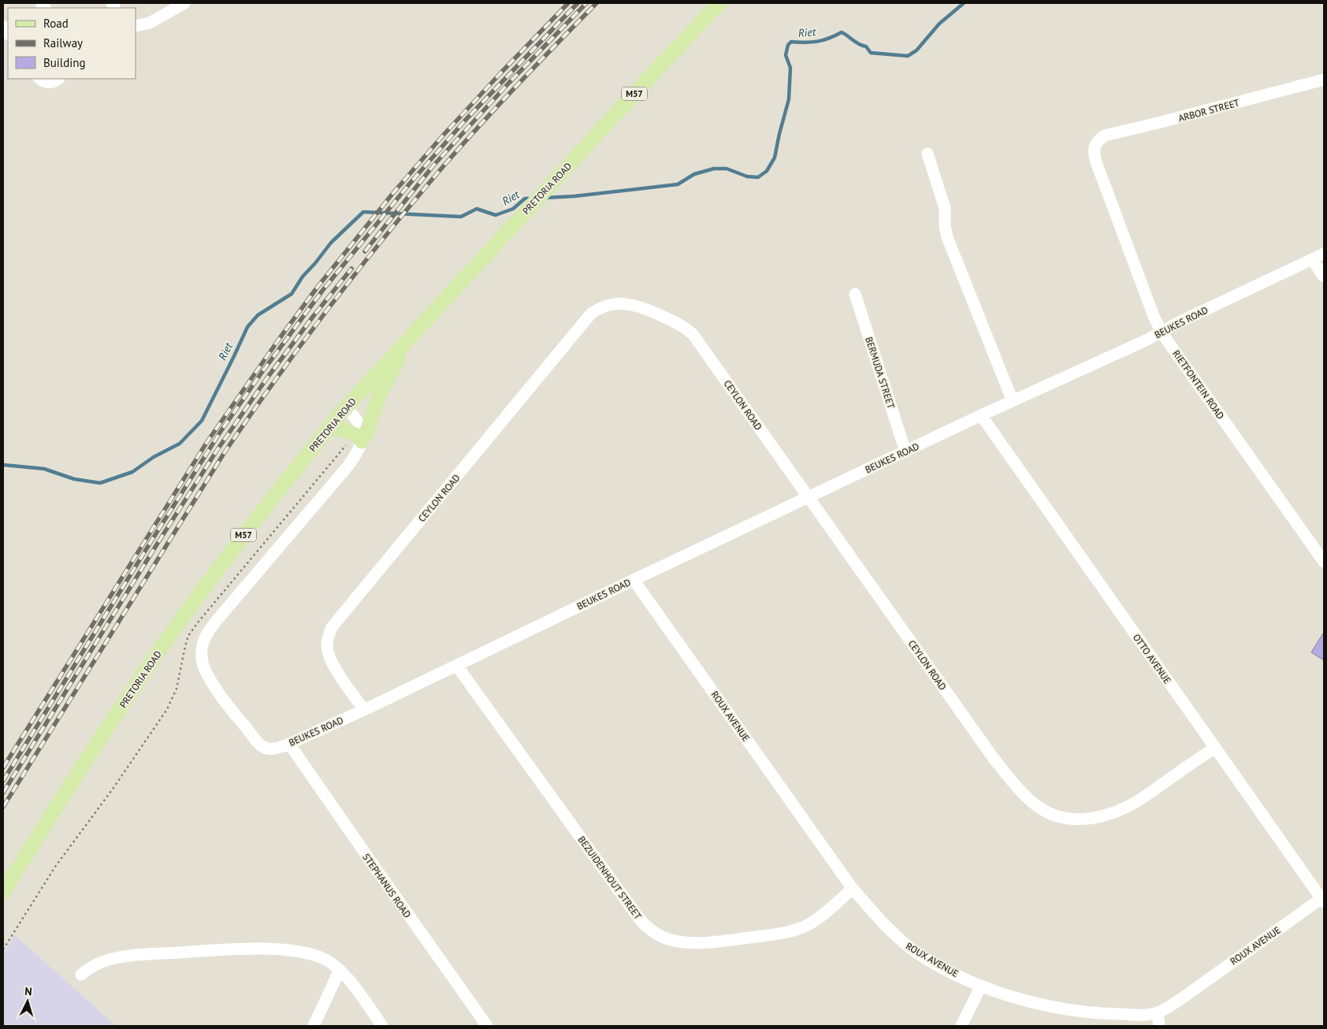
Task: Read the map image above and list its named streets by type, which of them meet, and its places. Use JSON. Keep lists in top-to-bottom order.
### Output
{
  "streets": {
    "main road": ["M57", "PRETORIA ROAD"],
    "street": [
      "ARBOR STREET",
      "BEUKES ROAD",
      "BERMUDA STREET",
      "RIETFONTEIN ROAD",
      "CEYLON ROAD",
      "OTTO AVENUE",
      "ROUX AVENUE",
      "BEZUIDENHOUT STREET",
      "STEPHANUS ROAD"
    ]
  },
  "crossings": [
    ["ARBOR STREET", "RIETFONTEIN ROAD"],
    ["BEUKES ROAD", "BERMUDA STREET"],
    ["BEUKES ROAD", "RIETFONTEIN ROAD"],
    ["BEUKES ROAD", "CEYLON ROAD"],
    ["BEUKES ROAD", "OTTO AVENUE"],
    ["BEUKES ROAD", "ROUX AVENUE"],
    ["BEUKES ROAD", "BEZUIDENHOUT STREET"],
    ["BEUKES ROAD", "STEPHANUS ROAD"],
    ["CEYLON ROAD", "OTTO AVENUE"],
    ["OTTO AVENUE", "ROUX AVENUE"],
    ["ROUX AVENUE", "BEZUIDENHOUT STREET"]
  ],
  "water": ["Riet"],
  "legend": ["Road", "Railway", "Building"],
  "north": "top"
}
